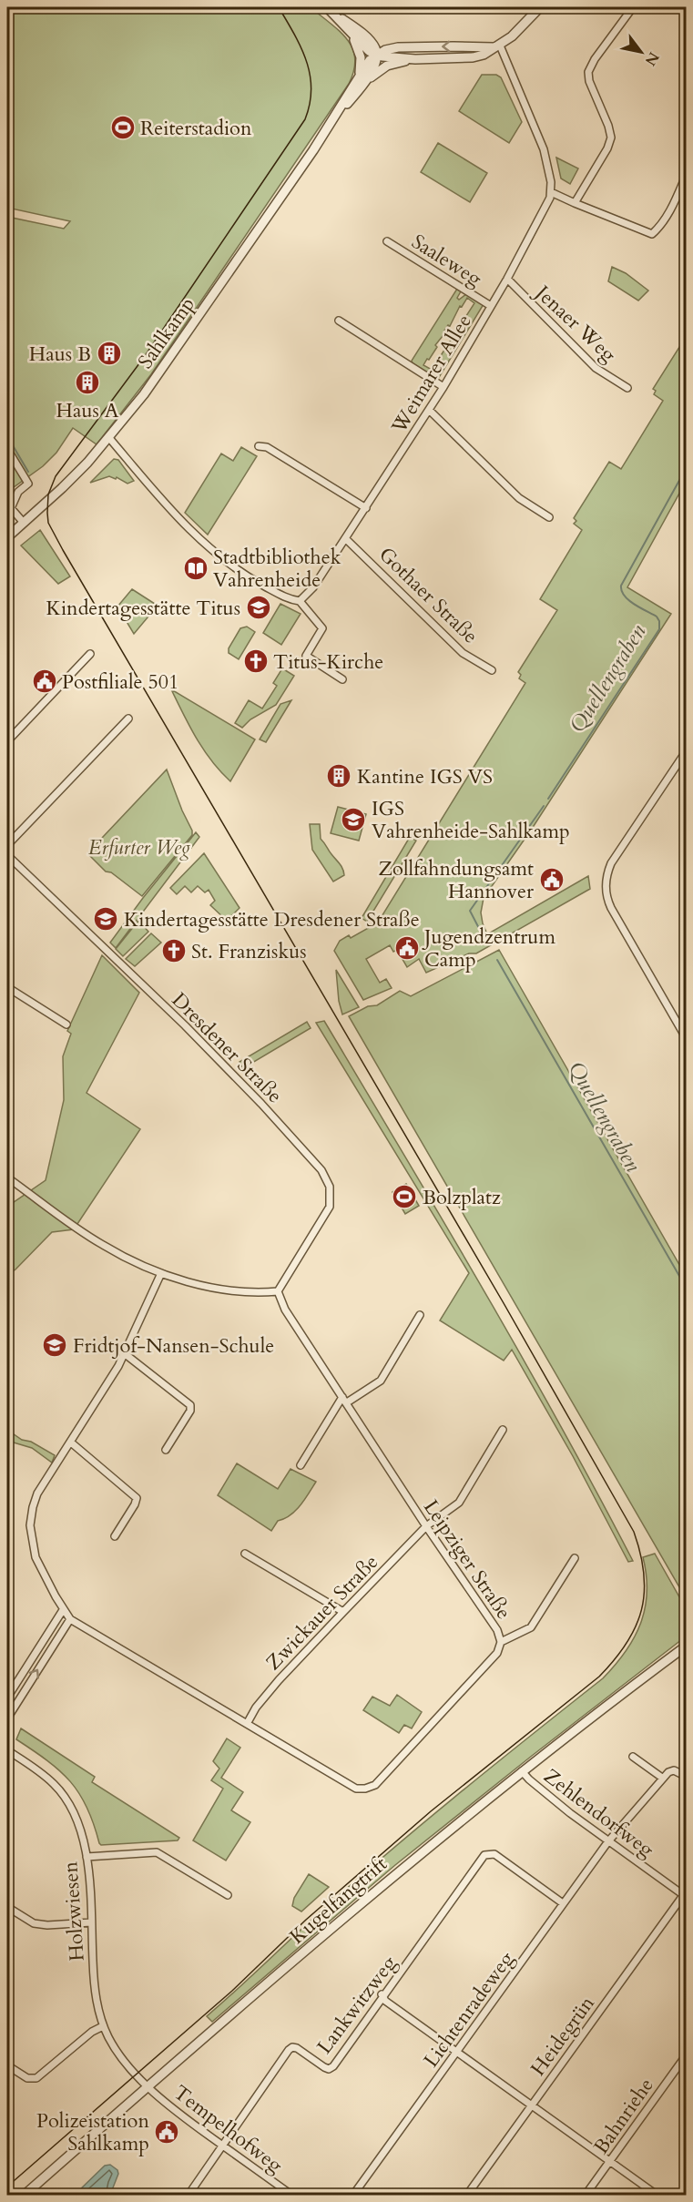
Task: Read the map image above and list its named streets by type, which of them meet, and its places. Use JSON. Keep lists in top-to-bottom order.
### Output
{
  "streets": {
    "street": [
      "Saaleweg",
      "Jenaer Weg",
      "Sahlkamp",
      "Weimarer Allee",
      "Gothaer Straße",
      "Dresdener Straße",
      "Leipziger Straße",
      "Zwickauer Straße",
      "Zehlendorfweg",
      "Kugelfangtrift",
      "Holzwiesen",
      "Lankwitzweg",
      "Lichtenradeweg",
      "Heidegrün",
      "Bahnriehe",
      "Tempelhofweg"
    ]
  },
  "crossings": [
    ["Saaleweg", "Weimarer Allee"],
    ["Jenaer Weg", "Weimarer Allee"],
    ["Weimarer Allee", "Gothaer Straße"],
    ["Dresdener Straße", "Leipziger Straße"],
    ["Leipziger Straße", "Zwickauer Straße"],
    ["Zehlendorfweg", "Kugelfangtrift"],
    ["Zehlendorfweg", "Lichtenradeweg"],
    ["Zehlendorfweg", "Heidegrün"],
    ["Kugelfangtrift", "Holzwiesen"],
    ["Kugelfangtrift", "Tempelhofweg"],
    ["Holzwiesen", "Tempelhofweg"],
    ["Lankwitzweg", "Lichtenradeweg"],
    ["Lankwitzweg", "Tempelhofweg"]
  ],
  "water": ["Quellengraben"],
  "parks": ["Erfurter Weg"],
  "places": {
    "sports": ["Reiterstadion", "Bolzplatz"],
    "building": ["Haus B", "Haus A", "Kantine IGS VS"],
    "library": ["Stadtbibliothek Vahrenheide"],
    "school or university": [
      "Kindertagesstätte Titus",
      "IGS Vahrenheide-Sahlkamp",
      "Kindertagesstätte Dresdener Straße",
      "Fridtjof-Nansen-Schule"
    ],
    "church": ["Titus-Kirche", "St. Franziskus"],
    "public building": [
      "Postfiliale 501",
      "Zollfahndungsamt Hannover",
      "Jugendzentrum Camp",
      "Polizeistation Sahlkamp"
    ]
  },
  "north": "bottom right"
}
